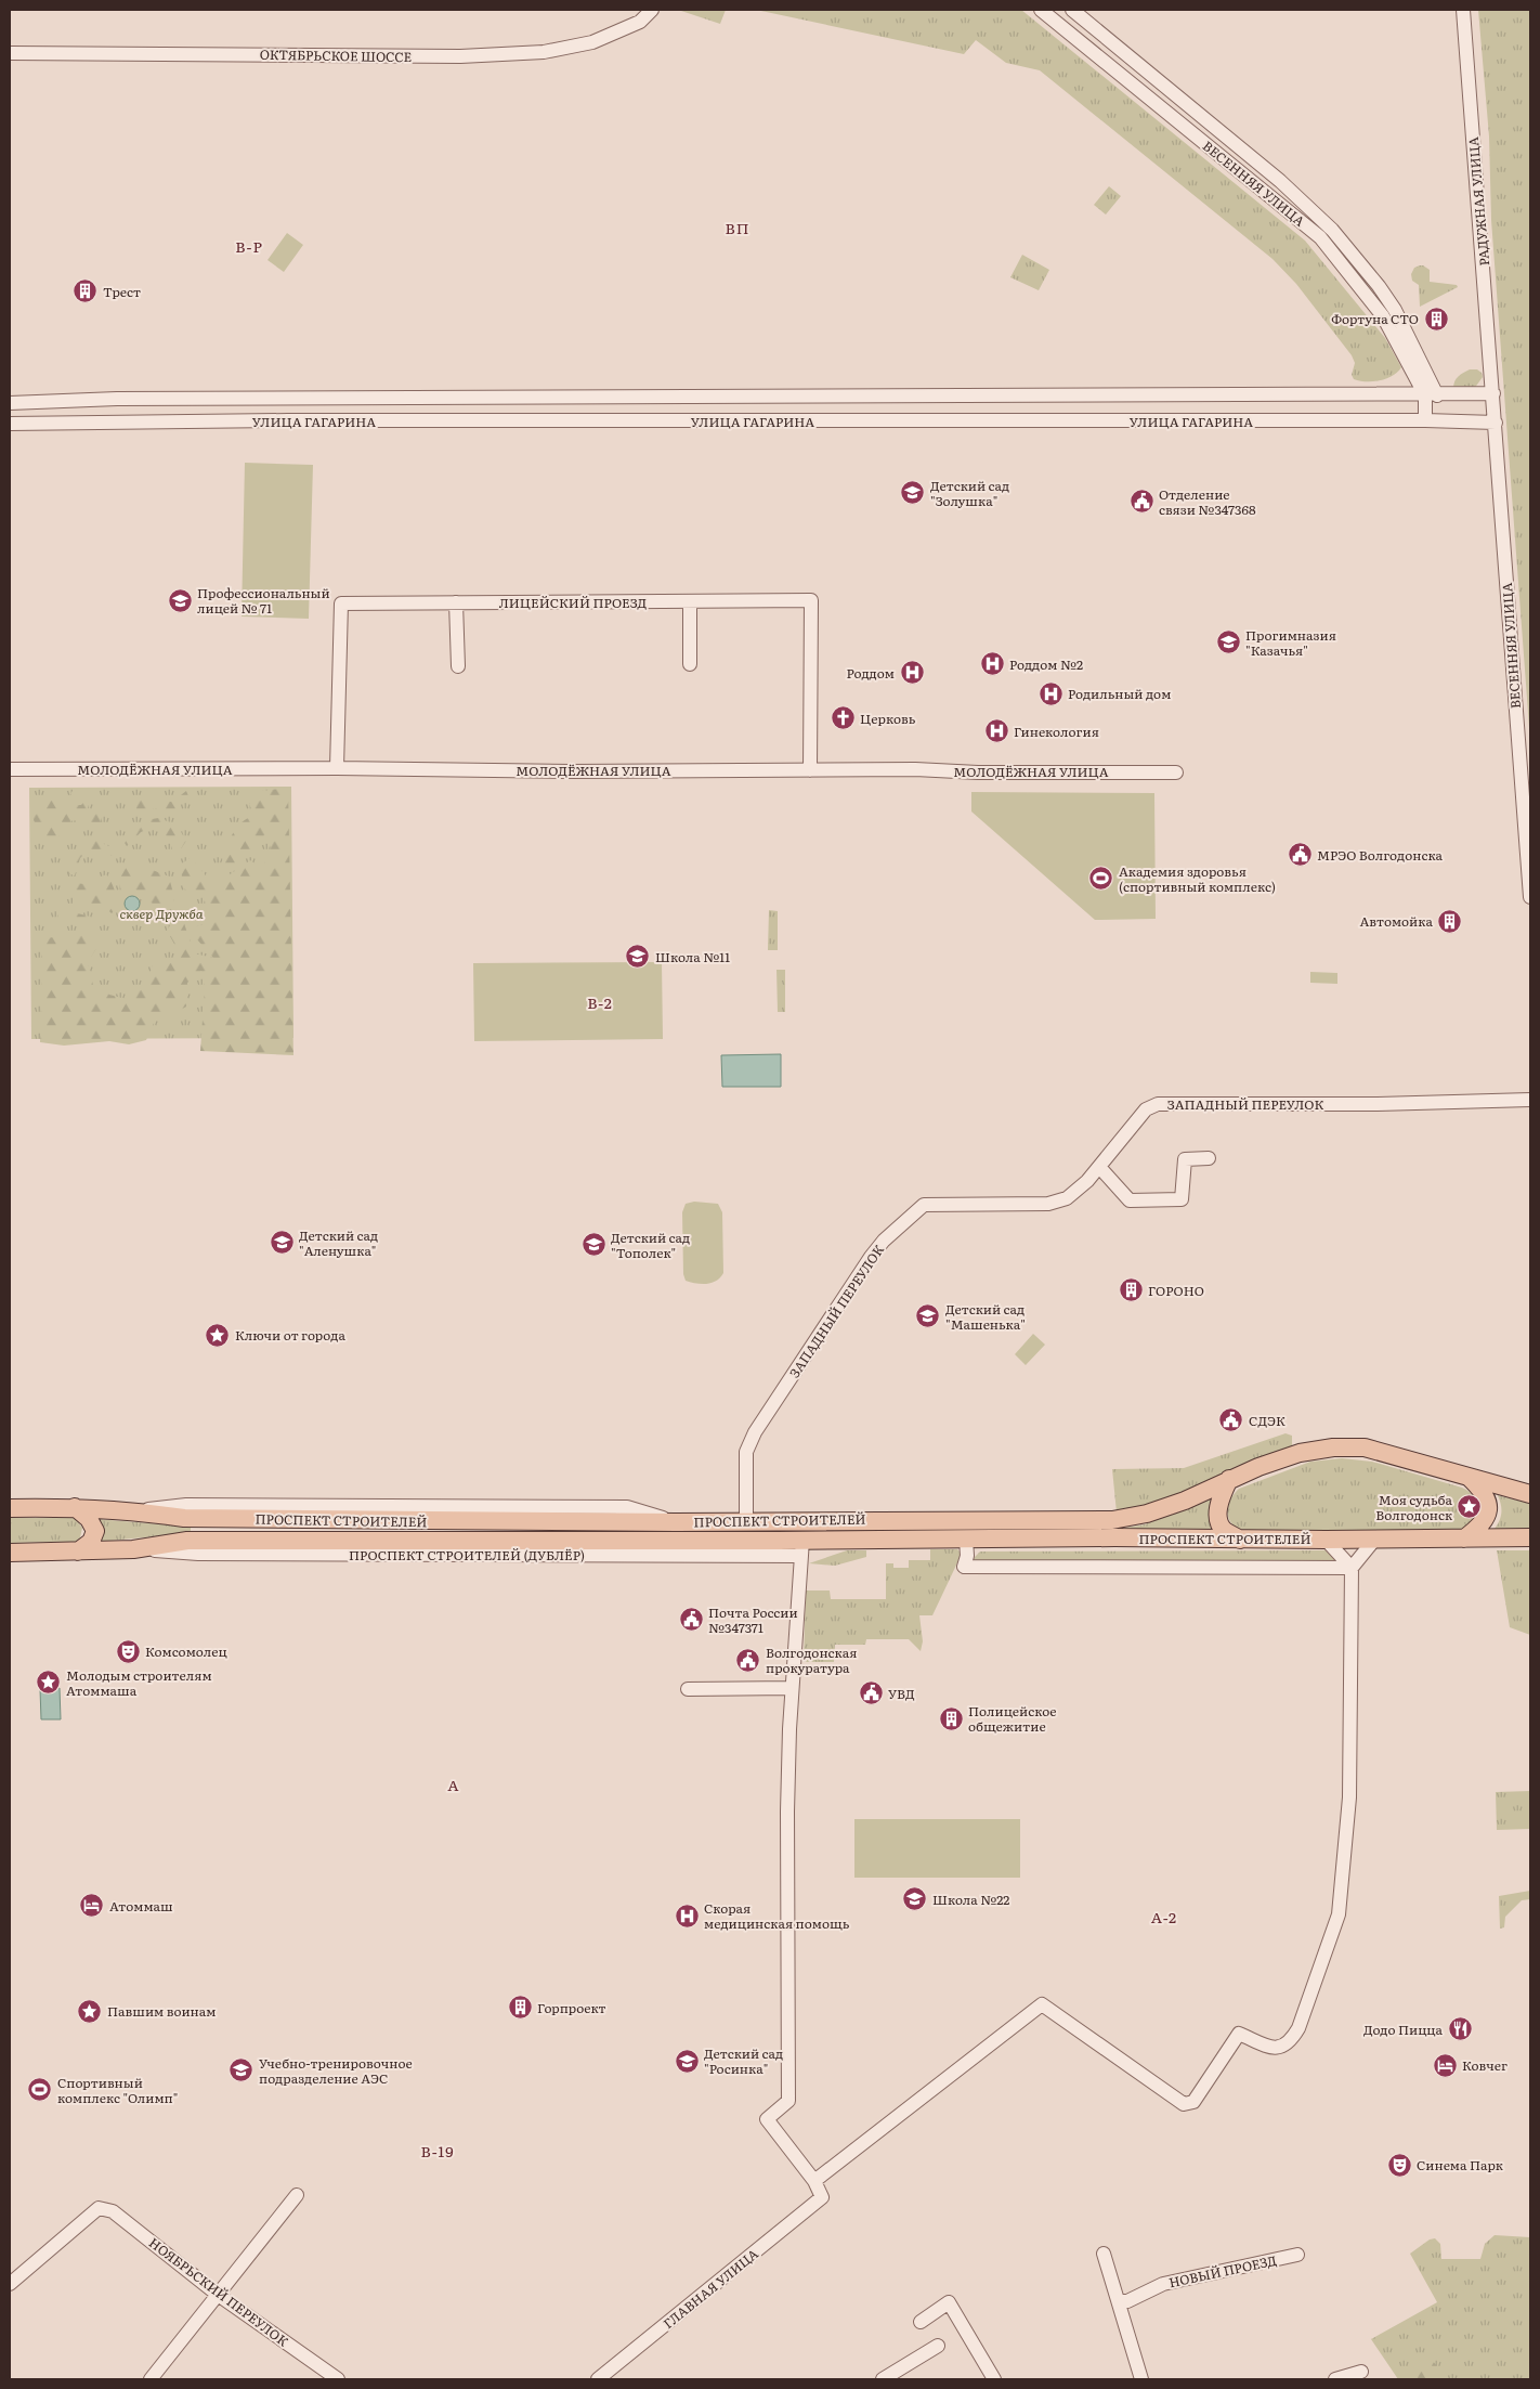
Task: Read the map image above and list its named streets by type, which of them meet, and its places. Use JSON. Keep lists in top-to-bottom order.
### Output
{
  "streets": {
    "main road": ["ПРОСПЕКТ СТРОИТЕЛЕЙ"],
    "street": [
      "ОКТЯБРЬСКОЕ ШОССЕ",
      "ВЕСЕННЯЯ УЛИЦА",
      "РАДУЖНАЯ УЛИЦА",
      "УЛИЦА ГАГАРИНА",
      "ЛИЦЕЙСКИЙ ПРОЕЗД",
      "МОЛОДЁЖНАЯ УЛИЦА",
      "ЗАПАДНЫЙ ПЕРЕУЛОК",
      "НОВЫЙ ПРОЕЗД",
      "ГЛАВНАЯ УЛИЦА",
      "НОЯБРЬСКИЙ ПЕРЕУЛОК"
    ]
  },
  "crossings": [
    ["ВЕСЕННЯЯ УЛИЦА", "РАДУЖНАЯ УЛИЦА"],
    ["ВЕСЕННЯЯ УЛИЦА", "УЛИЦА ГАГАРИНА"],
    ["РАДУЖНАЯ УЛИЦА", "УЛИЦА ГАГАРИНА"],
    ["ЛИЦЕЙСКИЙ ПРОЕЗД", "МОЛОДЁЖНАЯ УЛИЦА"],
    ["ЗАПАДНЫЙ ПЕРЕУЛОК", "ПРОСПЕКТ СТРОИТЕЛЕЙ"]
  ],
  "districts": [
    "ВП",
    "В-Р",
    "В-2",
    "А",
    "А-2",
    "В-19"
  ],
  "parks": ["сквер Дружба"],
  "places": {
    "building": [
      "Трест",
      "Фортуна СТО",
      "Автомойка",
      "ГОРОНО",
      "Полицейское общежитие",
      "Горпроект"
    ],
    "school or university": [
      "Детский сад \"Золушка\"",
      "Профессиональный лицей № 71",
      "Прогимназия \"Казачья\"",
      "Школа №11",
      "Детский сад \"Аленушка\"",
      "Детский сад \"Тополек\"",
      "Детский сад \"Машенька\"",
      "Школа №22",
      "Детский сад \"Росинка\"",
      "Учебно-тренировочное подразделение АЭС"
    ],
    "public building": [
      "Отделение связи №347368",
      "МРЭО Волгодонска",
      "СДЭК",
      "Почта России №347371",
      "Волгодонская прокуратура",
      "УВД"
    ],
    "hospital": [
      "Роддом №2",
      "Роддом",
      "Родильный дом",
      "Гинекология",
      "Скорая медицинская помощь"
    ],
    "church": ["Церковь"],
    "sports": ["Академия здоровья (спортивный комплекс)", "Спортивный комплекс \"Олимп\""],
    "place": [
      "Ключи от города",
      "Моя судьба Волгодонск",
      "Молодым строителям Атоммаша",
      "Павшим воинам"
    ],
    "theatre": ["Комсомолец", "Синема Парк"],
    "hotel": ["Атоммаш", "Ковчег"],
    "restaurant": ["Додо Пицца"]
  }
}
